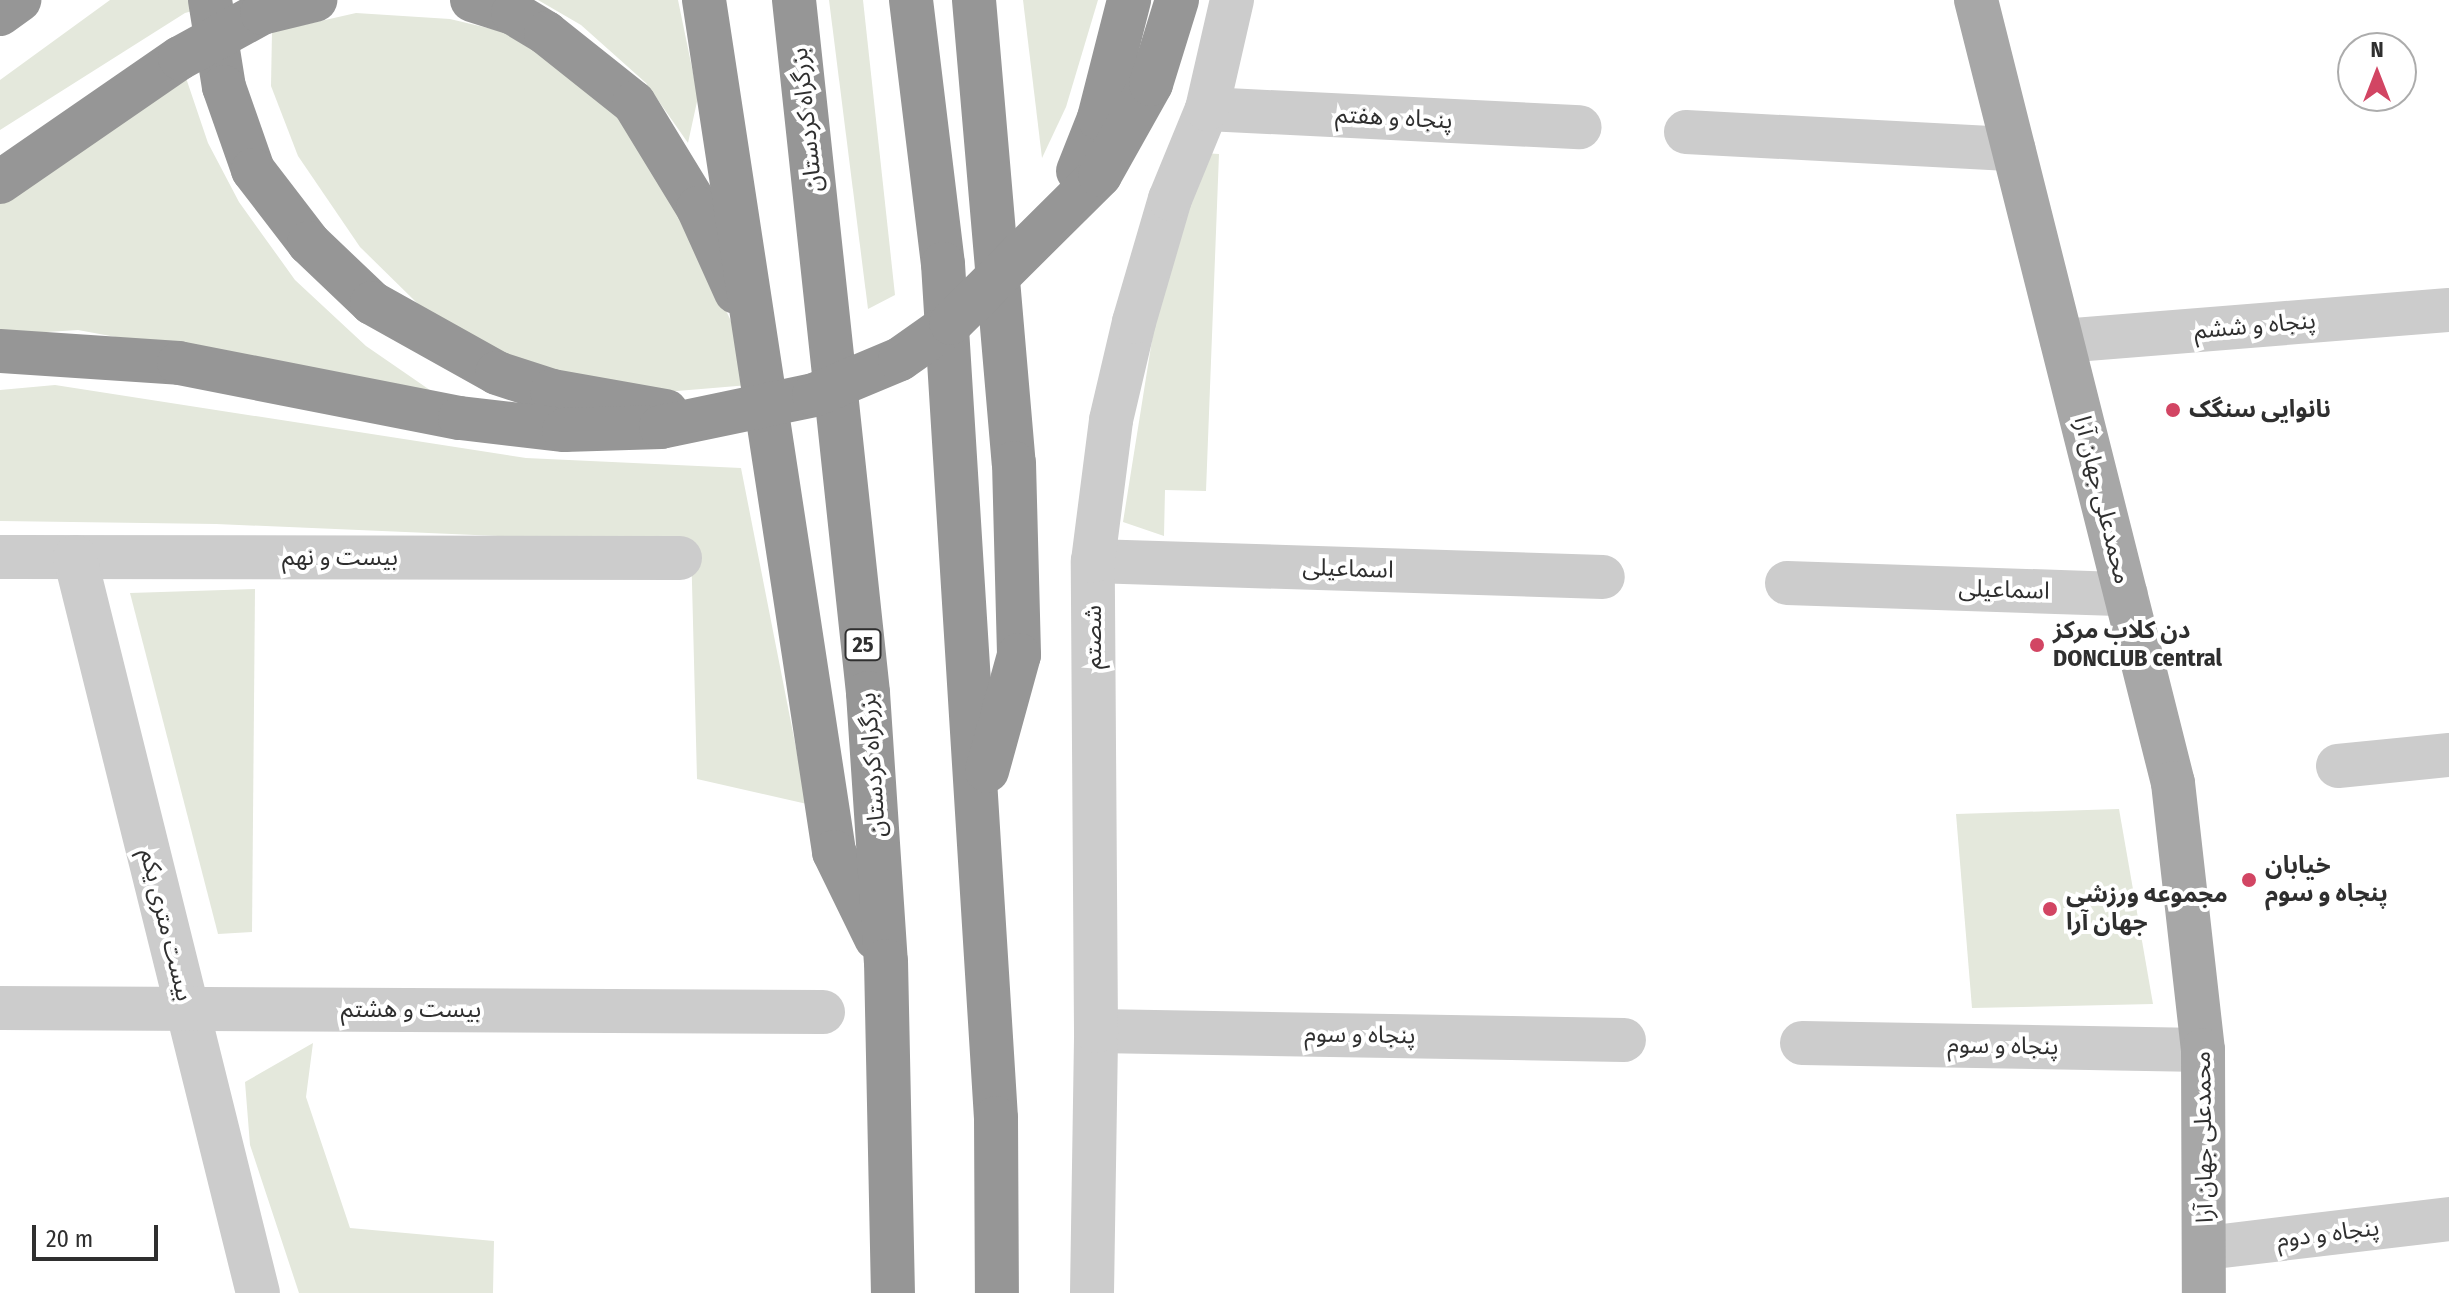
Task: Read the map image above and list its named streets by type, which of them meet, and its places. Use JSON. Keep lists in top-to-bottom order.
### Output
{
  "streets": {
    "highway": ["بزرگراه کردستان", "25"],
    "main road": ["محمدعلی جهان آرا"],
    "street": [
      "پنجاه و هفتم",
      "پنجاه و ششم",
      "بیست و نهم",
      "اسماعیلی",
      "شصتم",
      "بیست متری یکم",
      "بیست و هشتم",
      "پنجاه و سوم",
      "پنجاه و دوم"
    ]
  },
  "crossings": [
    ["پنجاه و هفتم", "شصتم"],
    ["پنجاه و ششم", "محمدعلی جهان آرا"],
    ["محمدعلی جهان آرا", "اسماعیلی"],
    ["محمدعلی جهان آرا", "پنجاه و سوم"],
    ["محمدعلی جهان آرا", "پنجاه و دوم"],
    ["بیست و نهم", "بیست متری یکم"],
    ["اسماعیلی", "شصتم"],
    ["شصتم", "پنجاه و سوم"],
    ["بیست متری یکم", "بیست و هشتم"]
  ],
  "places": [
    "نانوایی سنگک",
    "دن کلاب مرکز DONCLUB central",
    "خیابان پنجاه و سوم",
    "مجموعه ورزشی جهان آرا"
  ],
  "scale_bar": "20 m",
  "north": "top"
}
